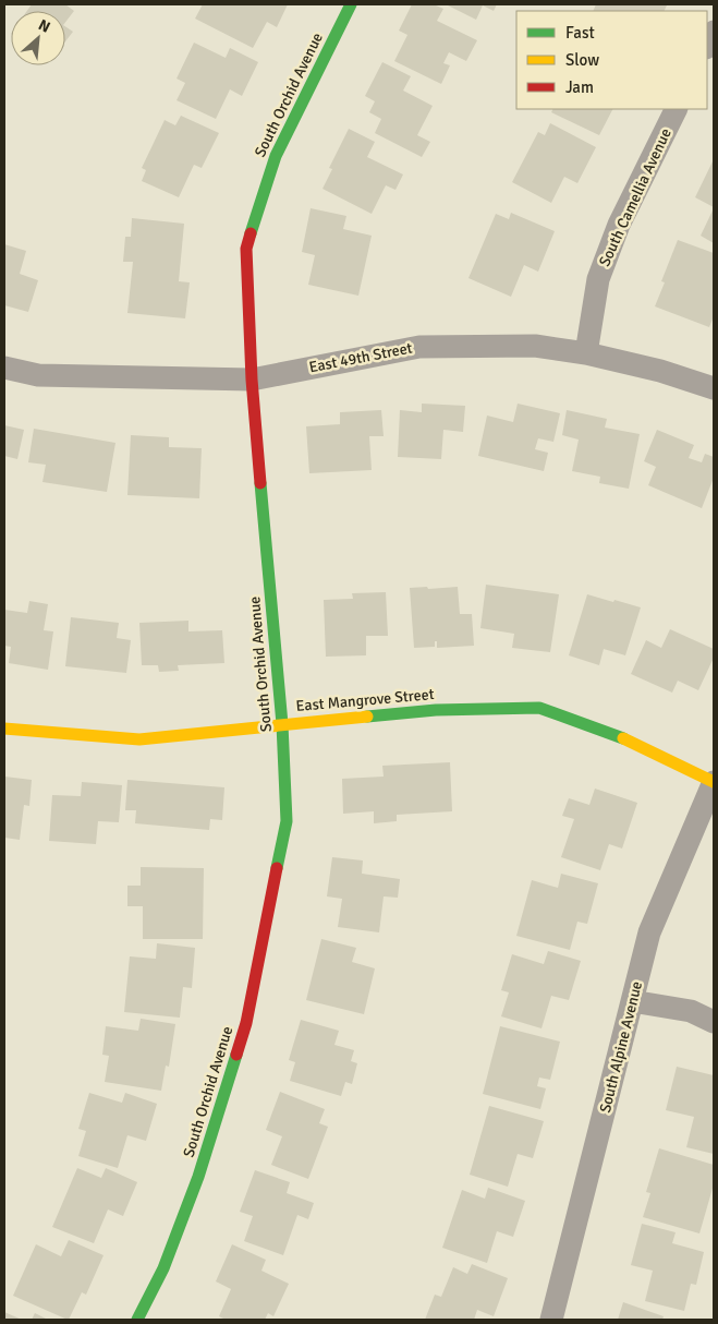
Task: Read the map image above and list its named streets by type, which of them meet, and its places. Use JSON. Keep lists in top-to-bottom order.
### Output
{
  "streets": {
    "street": [
      "South Orchid Avenue",
      "South Camellia Avenue",
      "East 49th Street",
      "East Mangrove Street",
      "South Alpine Avenue"
    ]
  },
  "crossings": [
    ["South Orchid Avenue", "East 49th Street"],
    ["South Orchid Avenue", "East Mangrove Street"],
    ["South Camellia Avenue", "East 49th Street"],
    ["East Mangrove Street", "South Alpine Avenue"]
  ],
  "legend": ["Fast", "Slow", "Jam"],
  "north": "top right"
}
